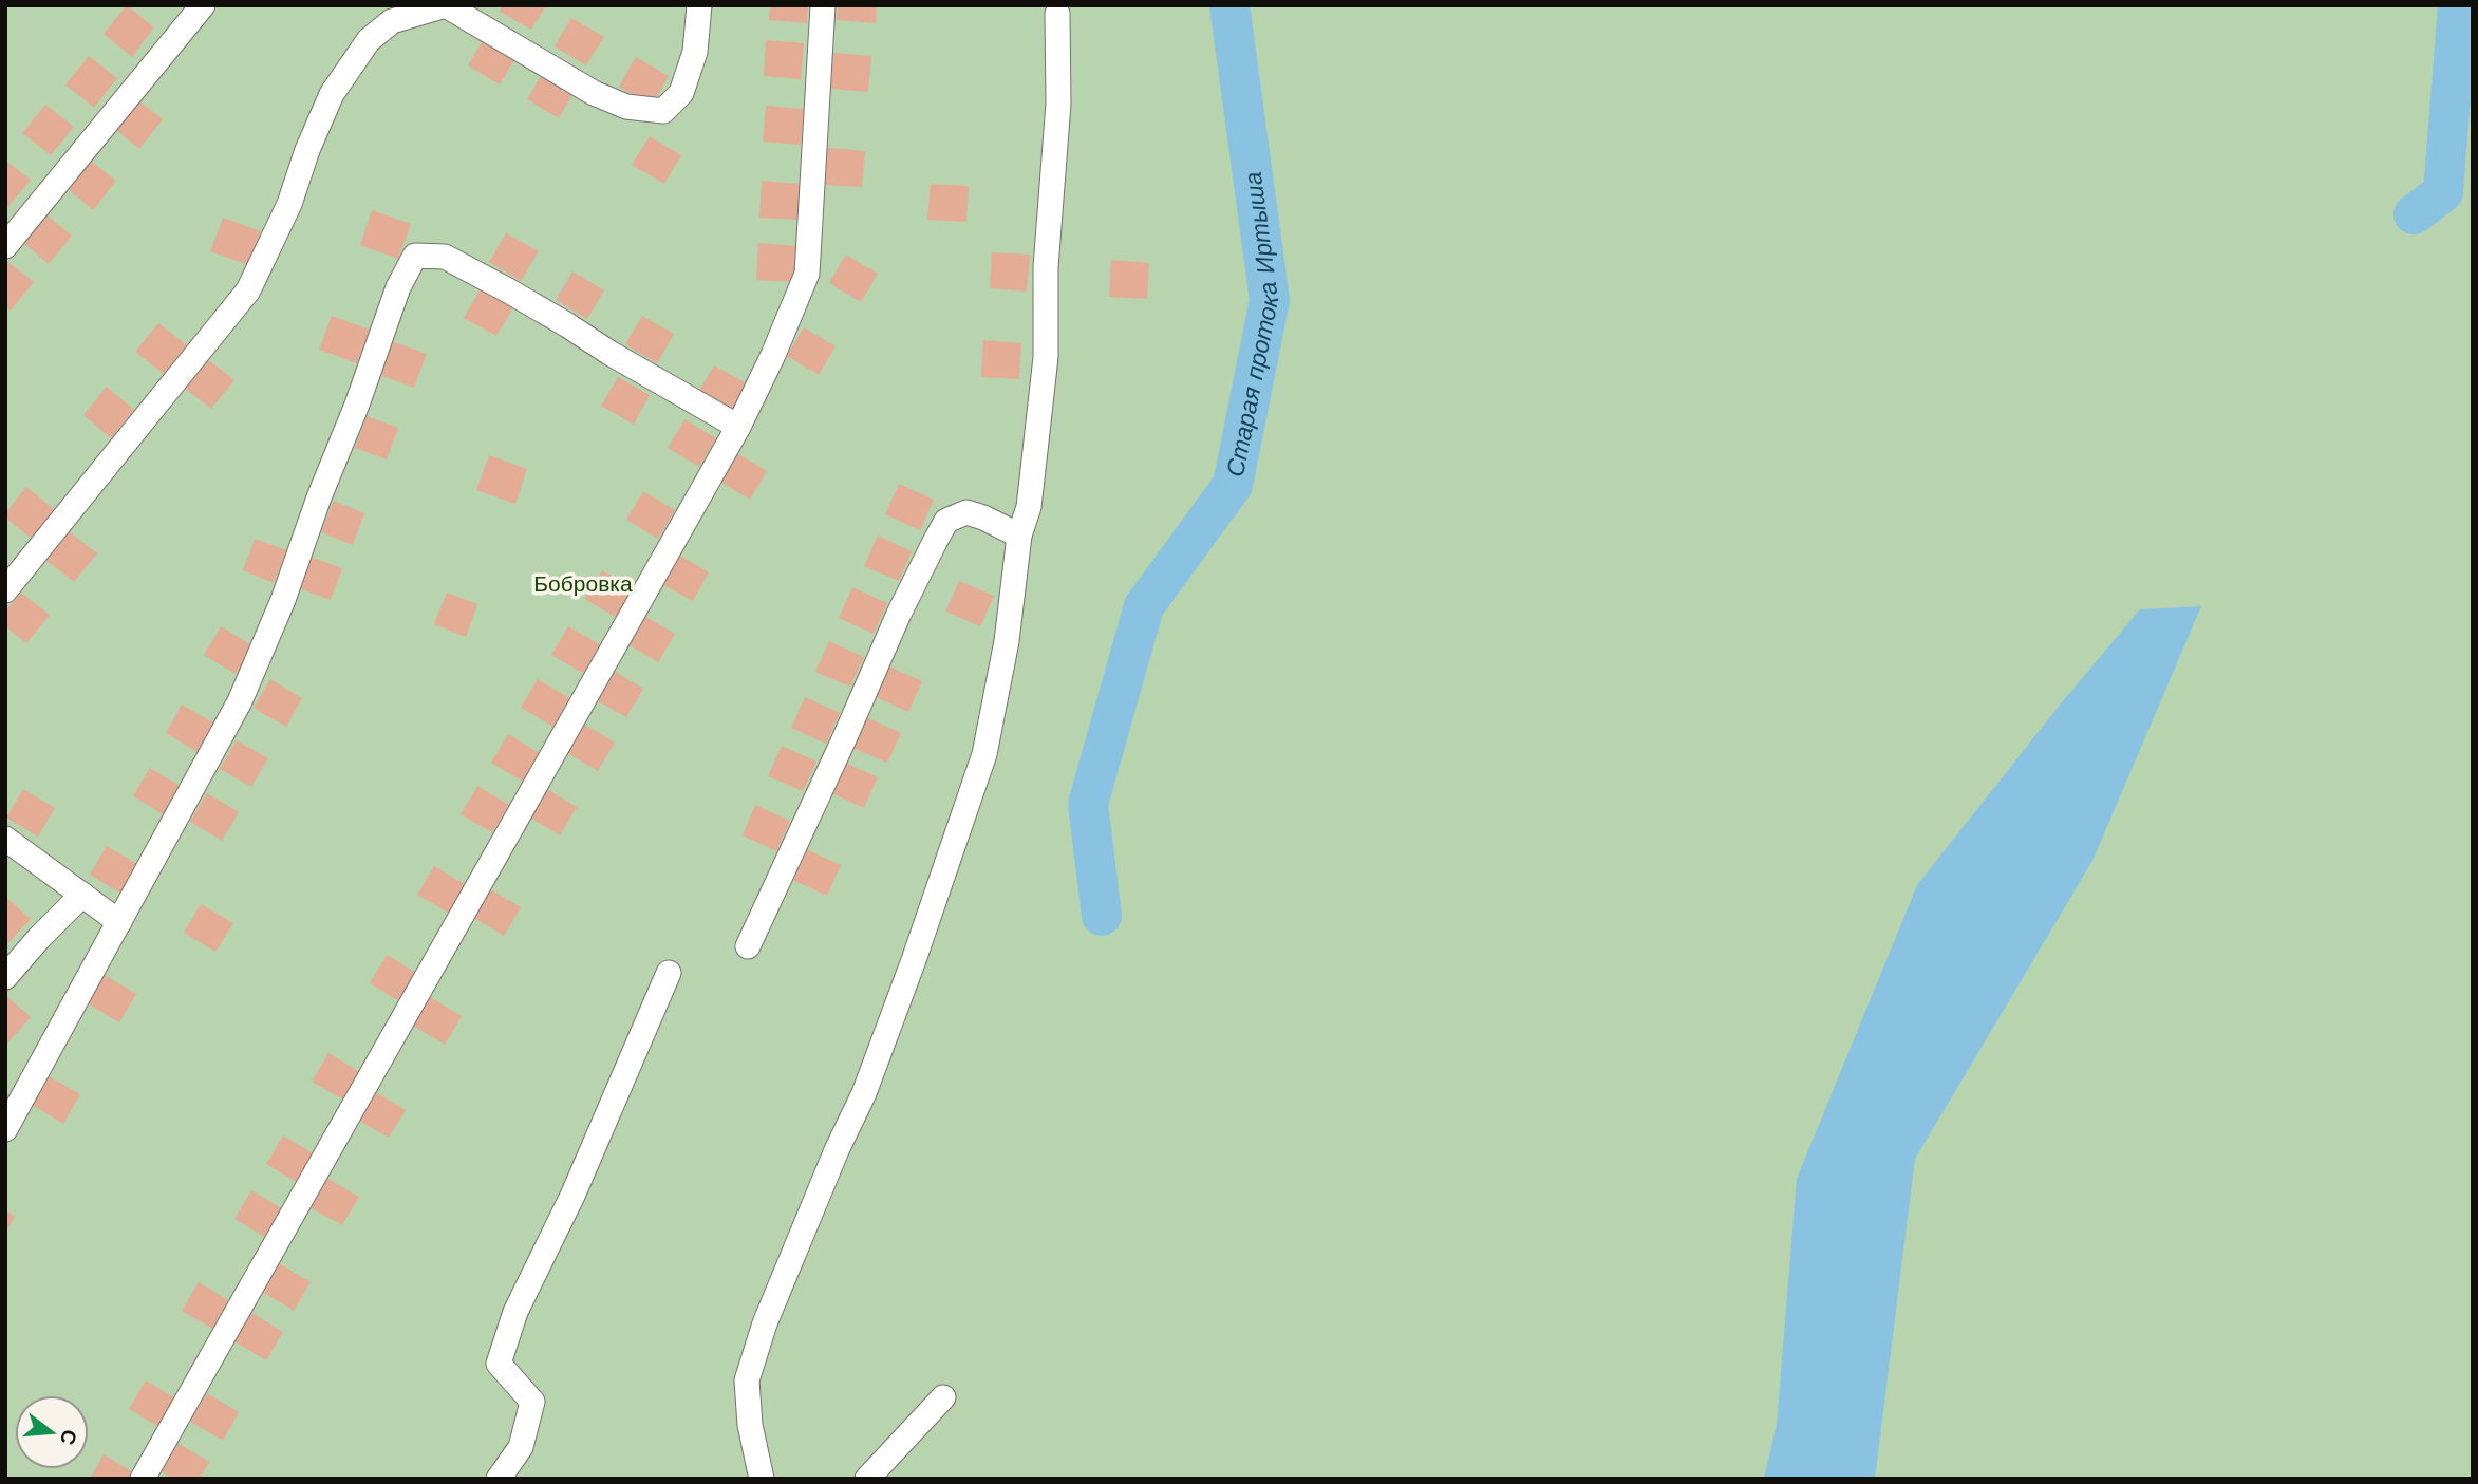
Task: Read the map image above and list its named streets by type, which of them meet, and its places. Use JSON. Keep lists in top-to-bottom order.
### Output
{
  "water": ["Старая протока Иртыша"],
  "parks": ["Бобровка"],
  "north": "right"
}
